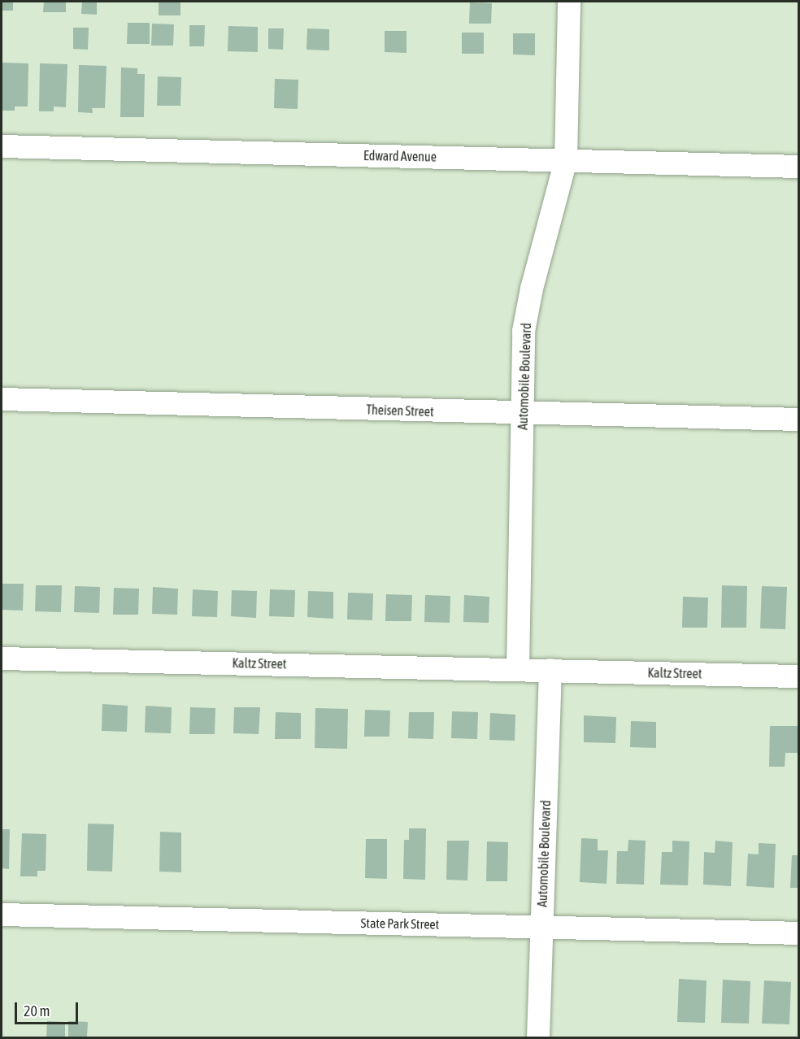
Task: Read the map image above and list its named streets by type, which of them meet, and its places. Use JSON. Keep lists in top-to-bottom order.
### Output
{
  "streets": {
    "street": [
      "Edward Avenue",
      "Automobile Boulevard",
      "Theisen Street",
      "Kaltz Street",
      "State Park Street"
    ]
  },
  "crossings": [
    ["Edward Avenue", "Automobile Boulevard"],
    ["Automobile Boulevard", "Theisen Street"],
    ["Automobile Boulevard", "Kaltz Street"],
    ["Automobile Boulevard", "State Park Street"]
  ],
  "scale_bar": "20 m"
}
